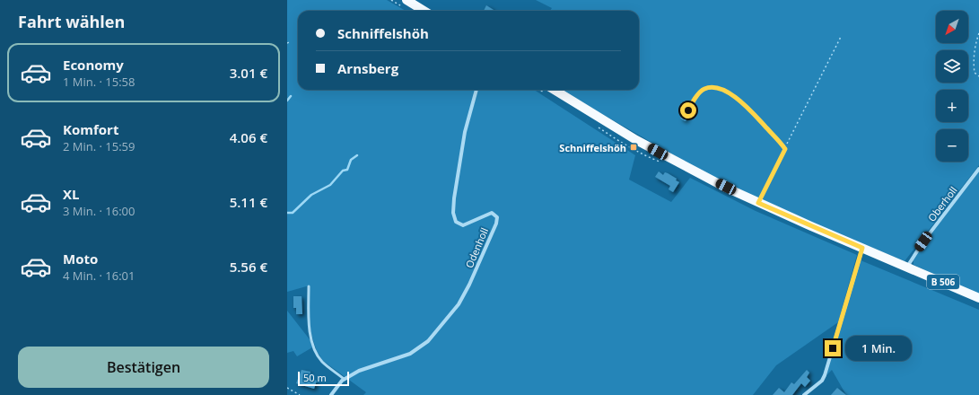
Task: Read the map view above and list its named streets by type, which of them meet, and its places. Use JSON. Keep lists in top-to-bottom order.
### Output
{
  "streets": {
    "main road": ["B 506"],
    "street": ["Oberholl", "Odenholl"]
  },
  "crossings": [
    ["Oberholl", "B 506"]
  ],
  "places": {
    "transit": ["Schniffelshöh"]
  },
  "scale_bar": "50 m",
  "north": "bottom left",
  "page": {
    "heading": "Fahrt wählen",
    "map_buttons": ["+", "−"],
    "banner": ["Schniffelshöh", "Arnsberg"],
    "list": [
      {
        "name": "Economy",
        "note": "1 Min. · 15:58",
        "value": "3.01 €"
      },
      {
        "name": "Komfort",
        "note": "2 Min. · 15:59",
        "value": "4.06 €"
      },
      {
        "name": "XL",
        "note": "3 Min. · 16:00",
        "value": "5.11 €"
      },
      {
        "name": "Moto",
        "note": "4 Min. · 16:01",
        "value": "5.56 €"
      }
    ],
    "bubble": "1 Min.",
    "buttons": "Bestätigen",
    "scale": "50 m"
  }
}
